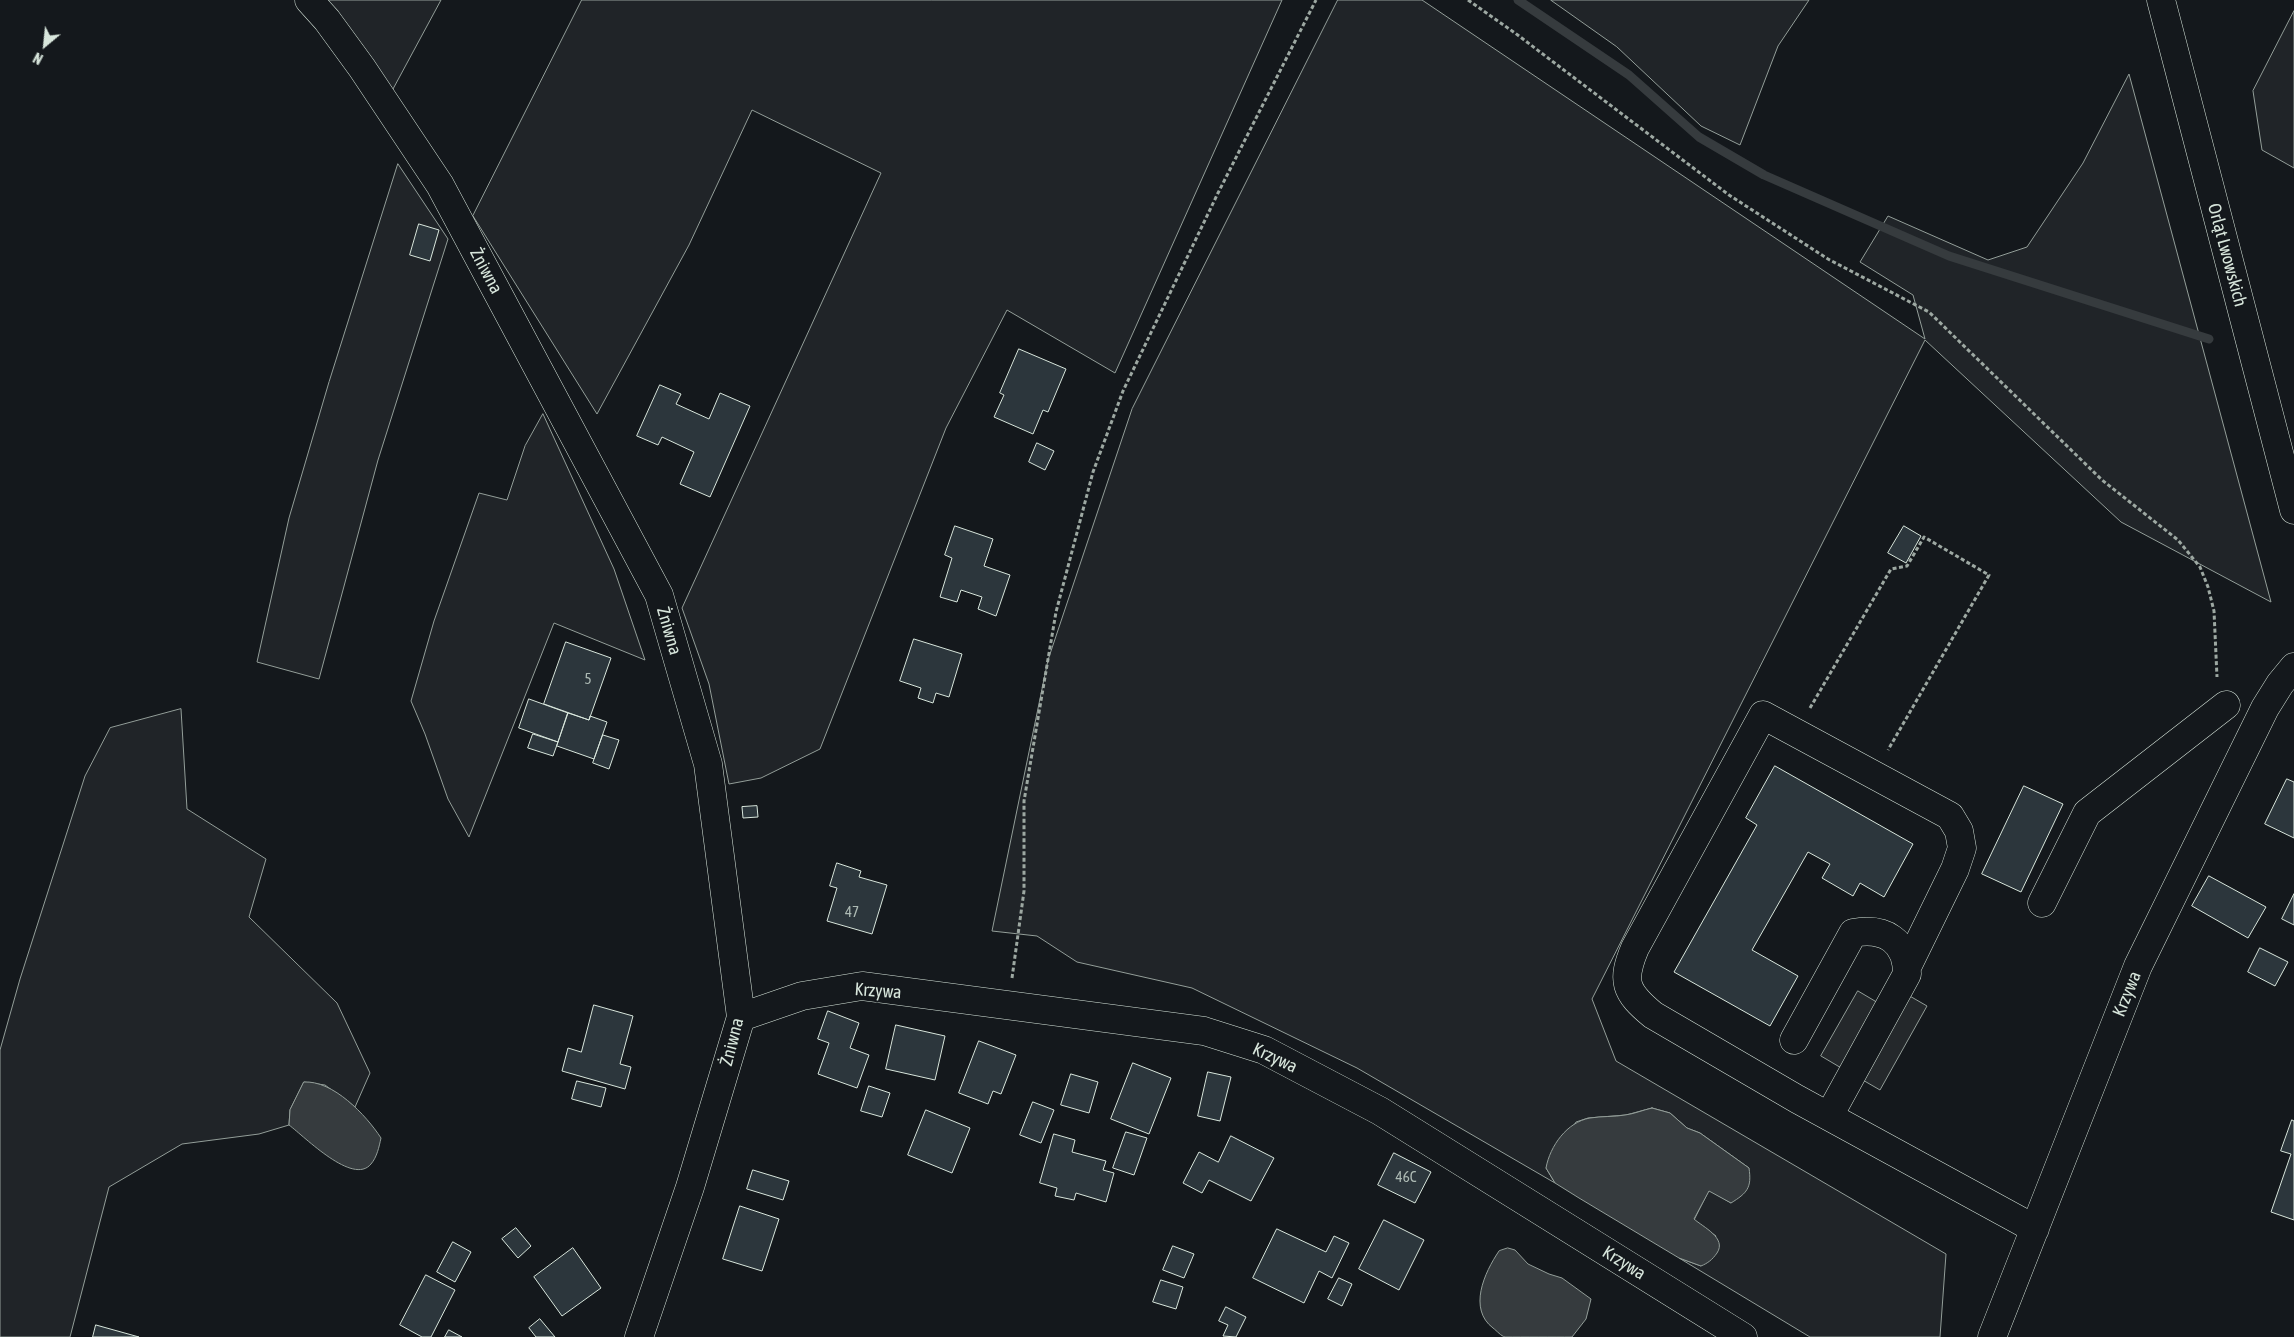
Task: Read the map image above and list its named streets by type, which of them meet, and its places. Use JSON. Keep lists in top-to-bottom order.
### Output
{
  "streets": {
    "street": ["Orląt Lwowskich", "Żniwna", "Krzywa"]
  },
  "crossings": [
    ["Żniwna", "Krzywa"]
  ],
  "house_numbers": ["5", "47", "46C"],
  "north": "bottom left"
}
